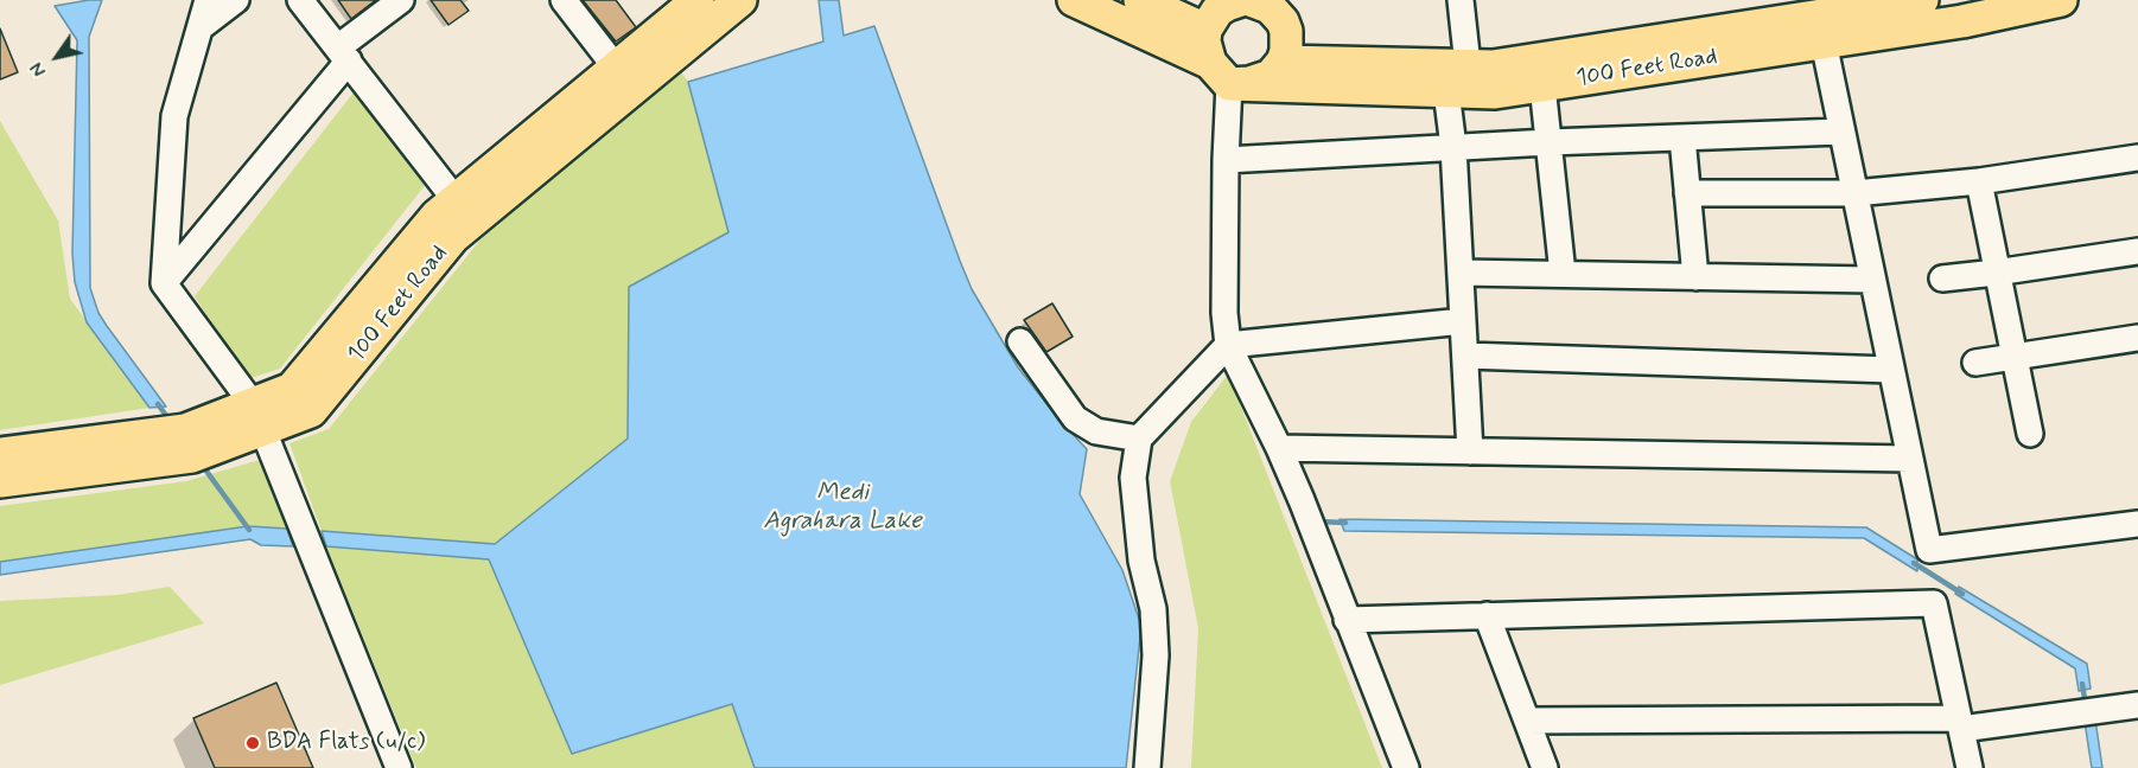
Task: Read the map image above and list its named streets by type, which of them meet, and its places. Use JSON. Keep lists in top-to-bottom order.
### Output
{
  "streets": {
    "main road": ["100 Feet Road"]
  },
  "water": ["Medi Agrahara Lake"],
  "places": ["BDA Flats (u/c)"],
  "north": "bottom left"
}
